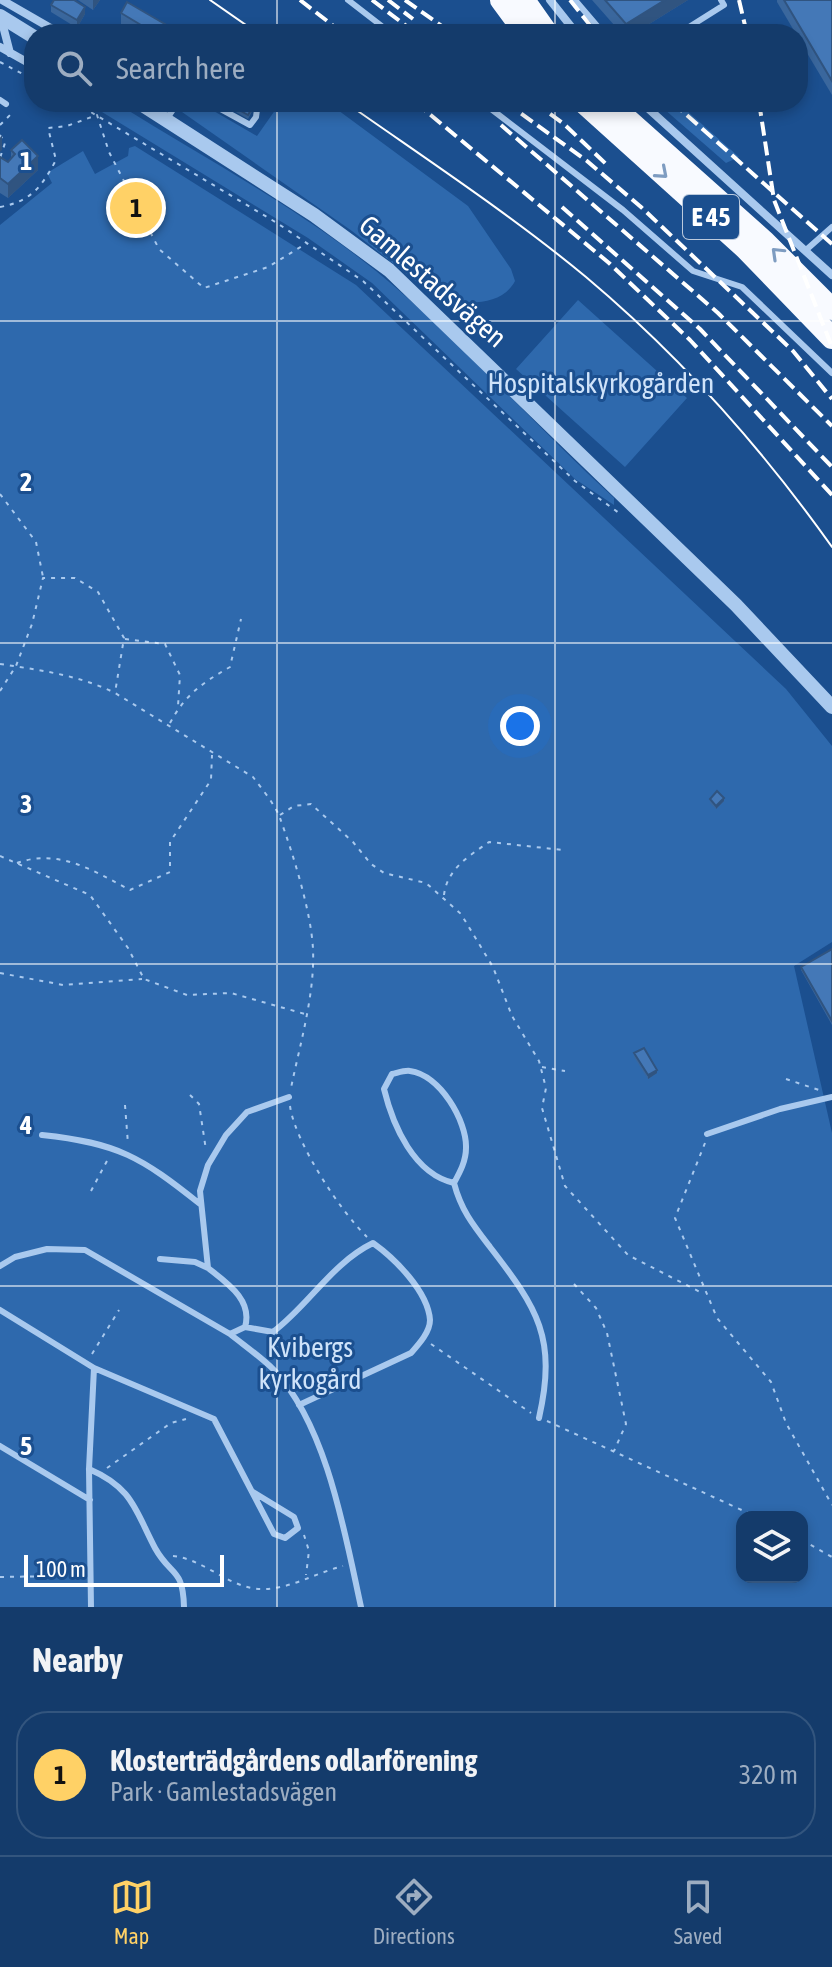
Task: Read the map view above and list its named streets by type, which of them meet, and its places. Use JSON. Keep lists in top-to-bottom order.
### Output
{
  "streets": {
    "highway": ["E 45"],
    "street": ["Gamlestadsvägen"]
  },
  "parks": ["Hospitalskyrkogården", "Kvibergs kyrkogård"],
  "scale_bar": "100 m",
  "page": {
    "search": "Search here",
    "pins": "1",
    "scale": "100 m",
    "heading": "Nearby",
    "list": [
      {
        "mark": "1",
        "name": "Klosterträdgårdens odlarförening",
        "note": "Park · Gamlestadsvägen",
        "value": "320 m"
      }
    ],
    "nav": ["Map", "Directions", "Saved"]
  },
  "grid": {
    "rows": [
      "1",
      "2",
      "3",
      "4",
      "5"
    ]
  }
}
